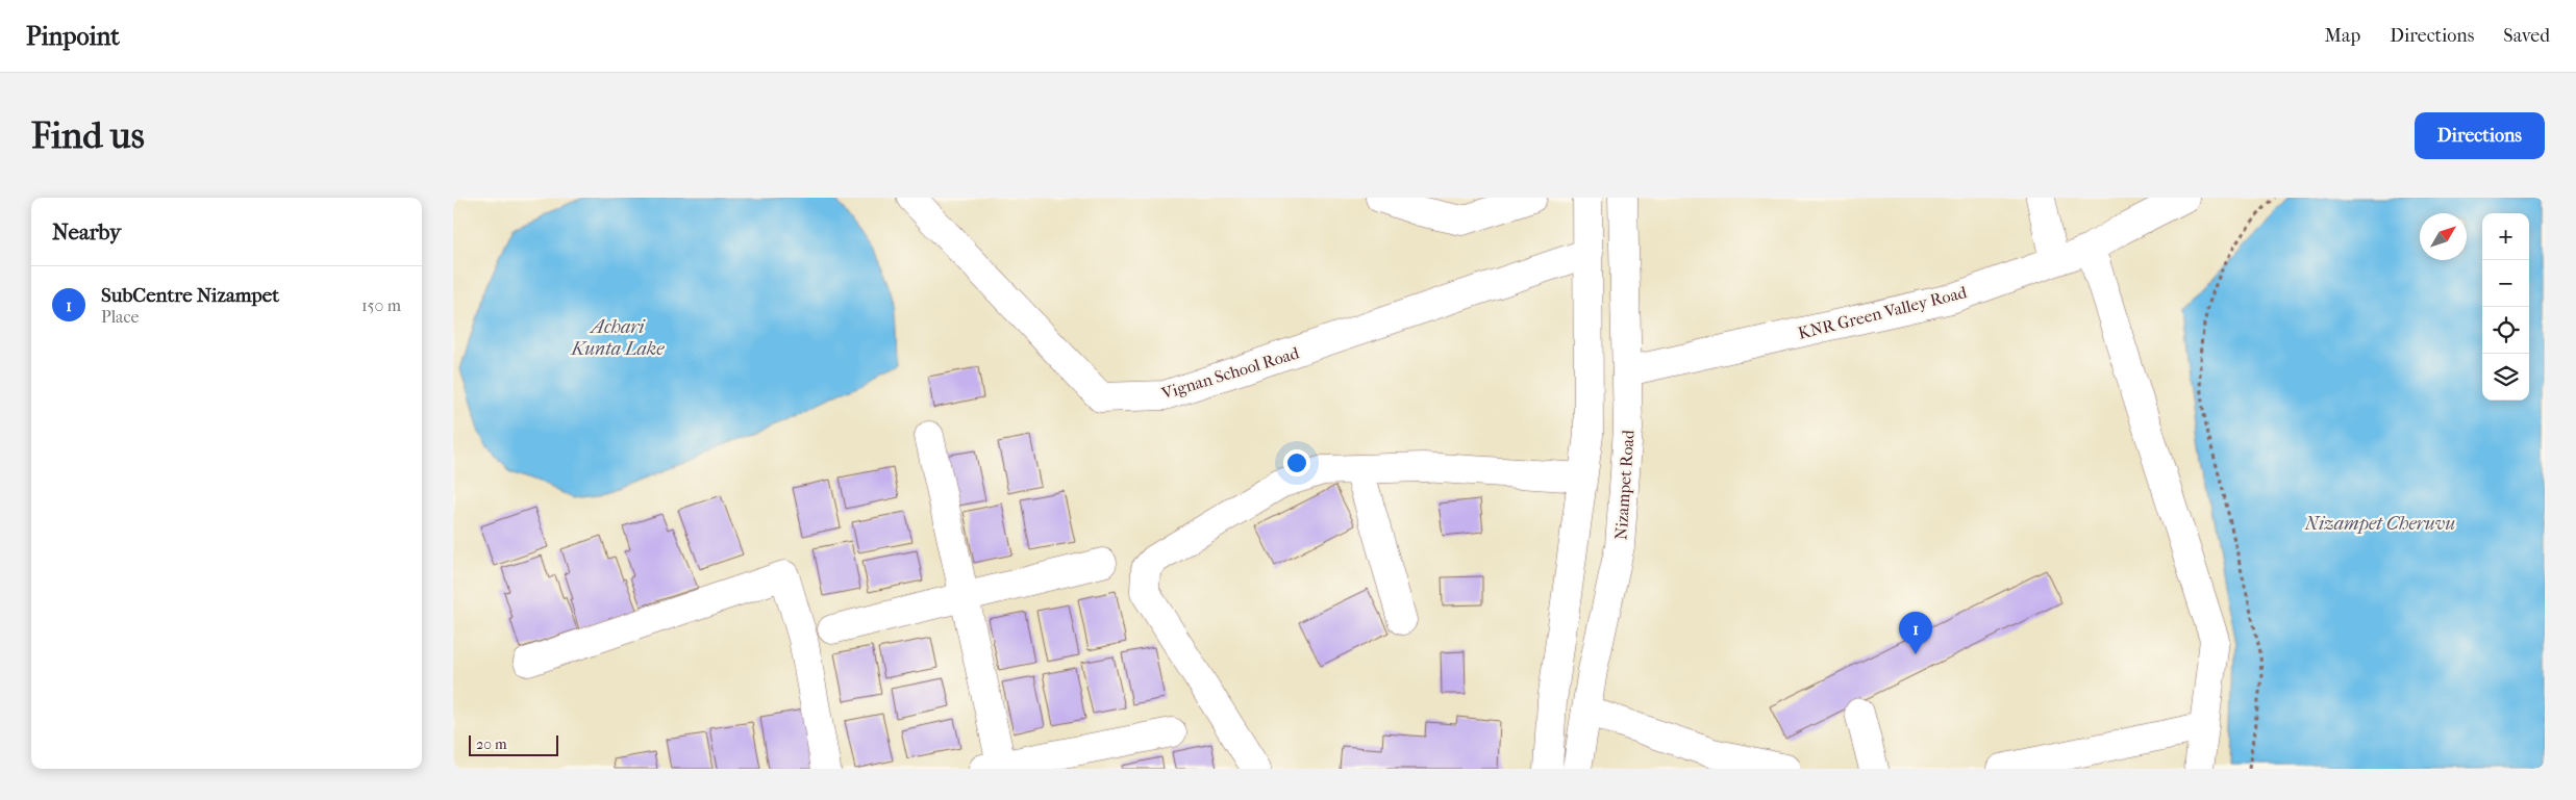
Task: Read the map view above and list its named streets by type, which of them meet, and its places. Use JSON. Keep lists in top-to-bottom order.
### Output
{
  "streets": {
    "street": ["KNR Green Valley Road", "Vignan School Road", "Nizampet Road"]
  },
  "crossings": [
    ["KNR Green Valley Road", "Nizampet Road"]
  ],
  "water": ["Achari Kunta Lake", "Nizampet Cheruvu"],
  "scale_bar": "20 m",
  "north": "top right",
  "page": {
    "header": "Pinpoint",
    "nav": ["Map", "Directions", "Saved"],
    "buttons": "Directions",
    "title": "Find us",
    "heading": "Nearby",
    "map_buttons": ["+", "−"],
    "list": [
      {
        "mark": "1",
        "name": "SubCentre Nizampet",
        "note": "Place",
        "value": "150 m"
      }
    ],
    "pins": "1",
    "scale": "20 m"
  }
}
